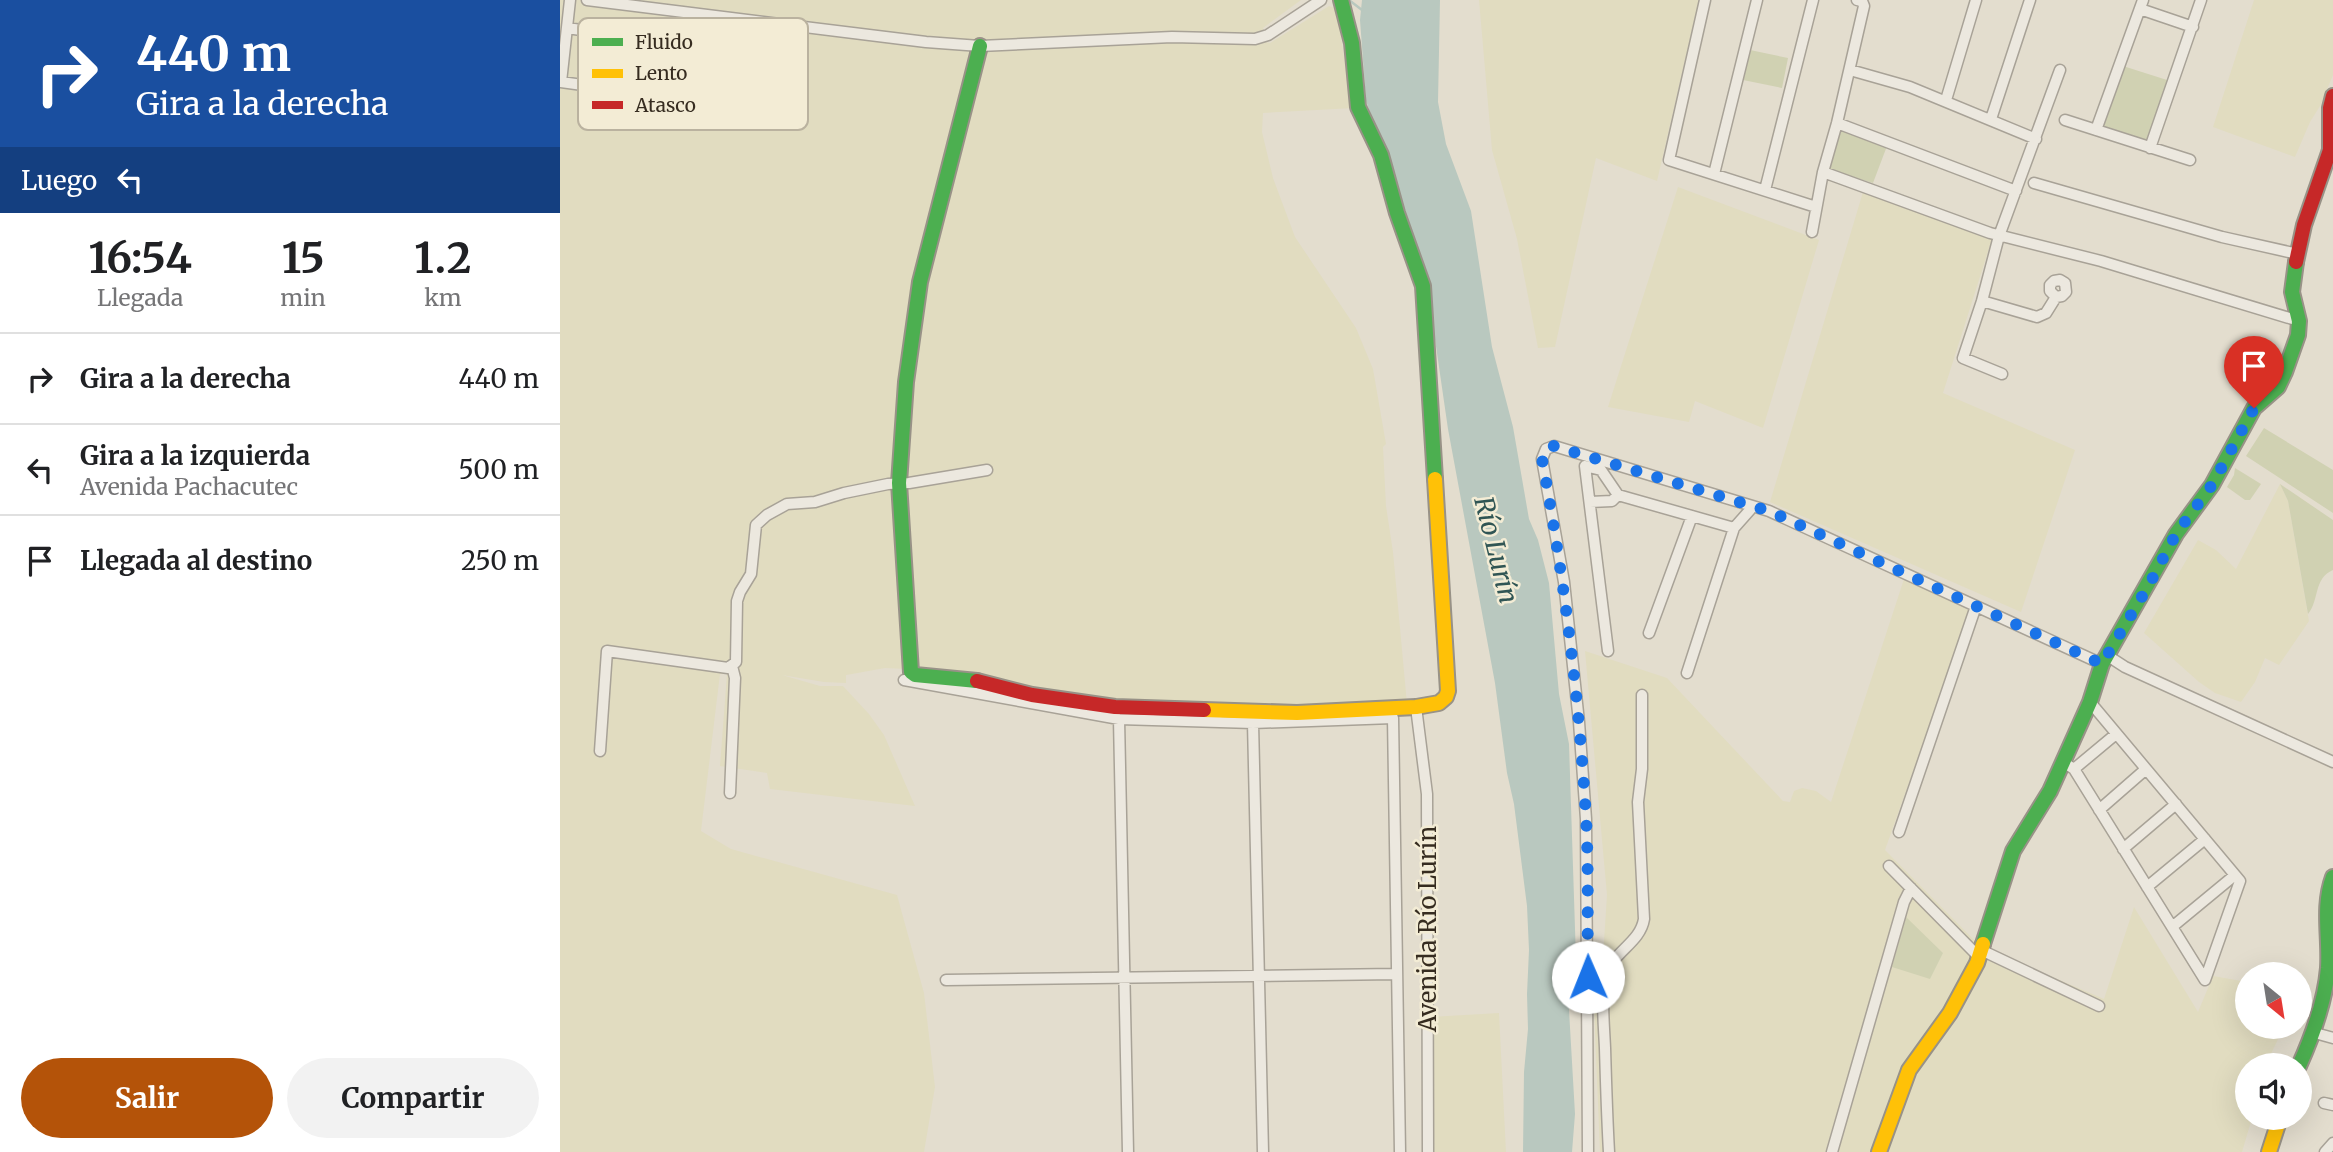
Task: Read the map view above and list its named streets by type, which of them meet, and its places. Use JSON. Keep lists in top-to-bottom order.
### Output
{
  "streets": {
    "street": ["Avenida Río Lurín"]
  },
  "water": ["Río Lurín"],
  "legend": ["Fluido", "Lento", "Atasco"],
  "north": "bottom right",
  "page": {
    "turn": ["440 m", "Gira a la derecha"],
    "then": "Luego",
    "eta": [
      "16:54",
      "Llegada",
      "15",
      "min",
      "1.2",
      "km"
    ],
    "list": [
      {
        "name": "Gira a la derecha",
        "value": "440 m"
      },
      {
        "name": "Gira a la izquierda",
        "note": "Avenida Pachacutec",
        "value": "500 m"
      },
      {
        "name": "Llegada al destino",
        "value": "250 m"
      }
    ],
    "buttons": ["Salir", "Compartir"]
  }
}
